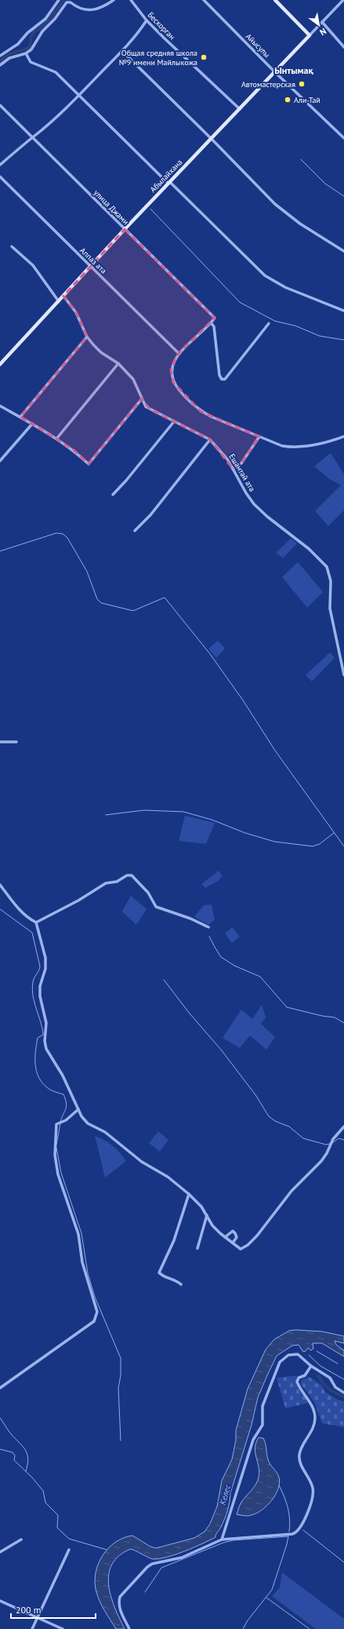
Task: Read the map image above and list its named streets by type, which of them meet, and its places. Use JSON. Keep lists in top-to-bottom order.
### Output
{
  "streets": {
    "main road": ["Абылайхана"],
    "street": [
      "Бескорган",
      "Айысулы",
      "улица Джами",
      "Аппаз ата",
      "Ешантай ата"
    ]
  },
  "crossings": [
    ["Бескорган", "Абылайхана"],
    ["Айысулы", "Абылайхана"],
    ["Абылайхана", "улица Джами"],
    ["Абылайхана", "Аппаз ата"],
    ["Абылайхана", "Ешантай ата"]
  ],
  "districts": ["Ынтымақ"],
  "water": ["Келес"],
  "places": ["Общая средняя школа №9 имени Майлыкожа", "Автомастерская", "Али-Тай"],
  "scale_bar": "200 m",
  "north": "bottom right"
}
